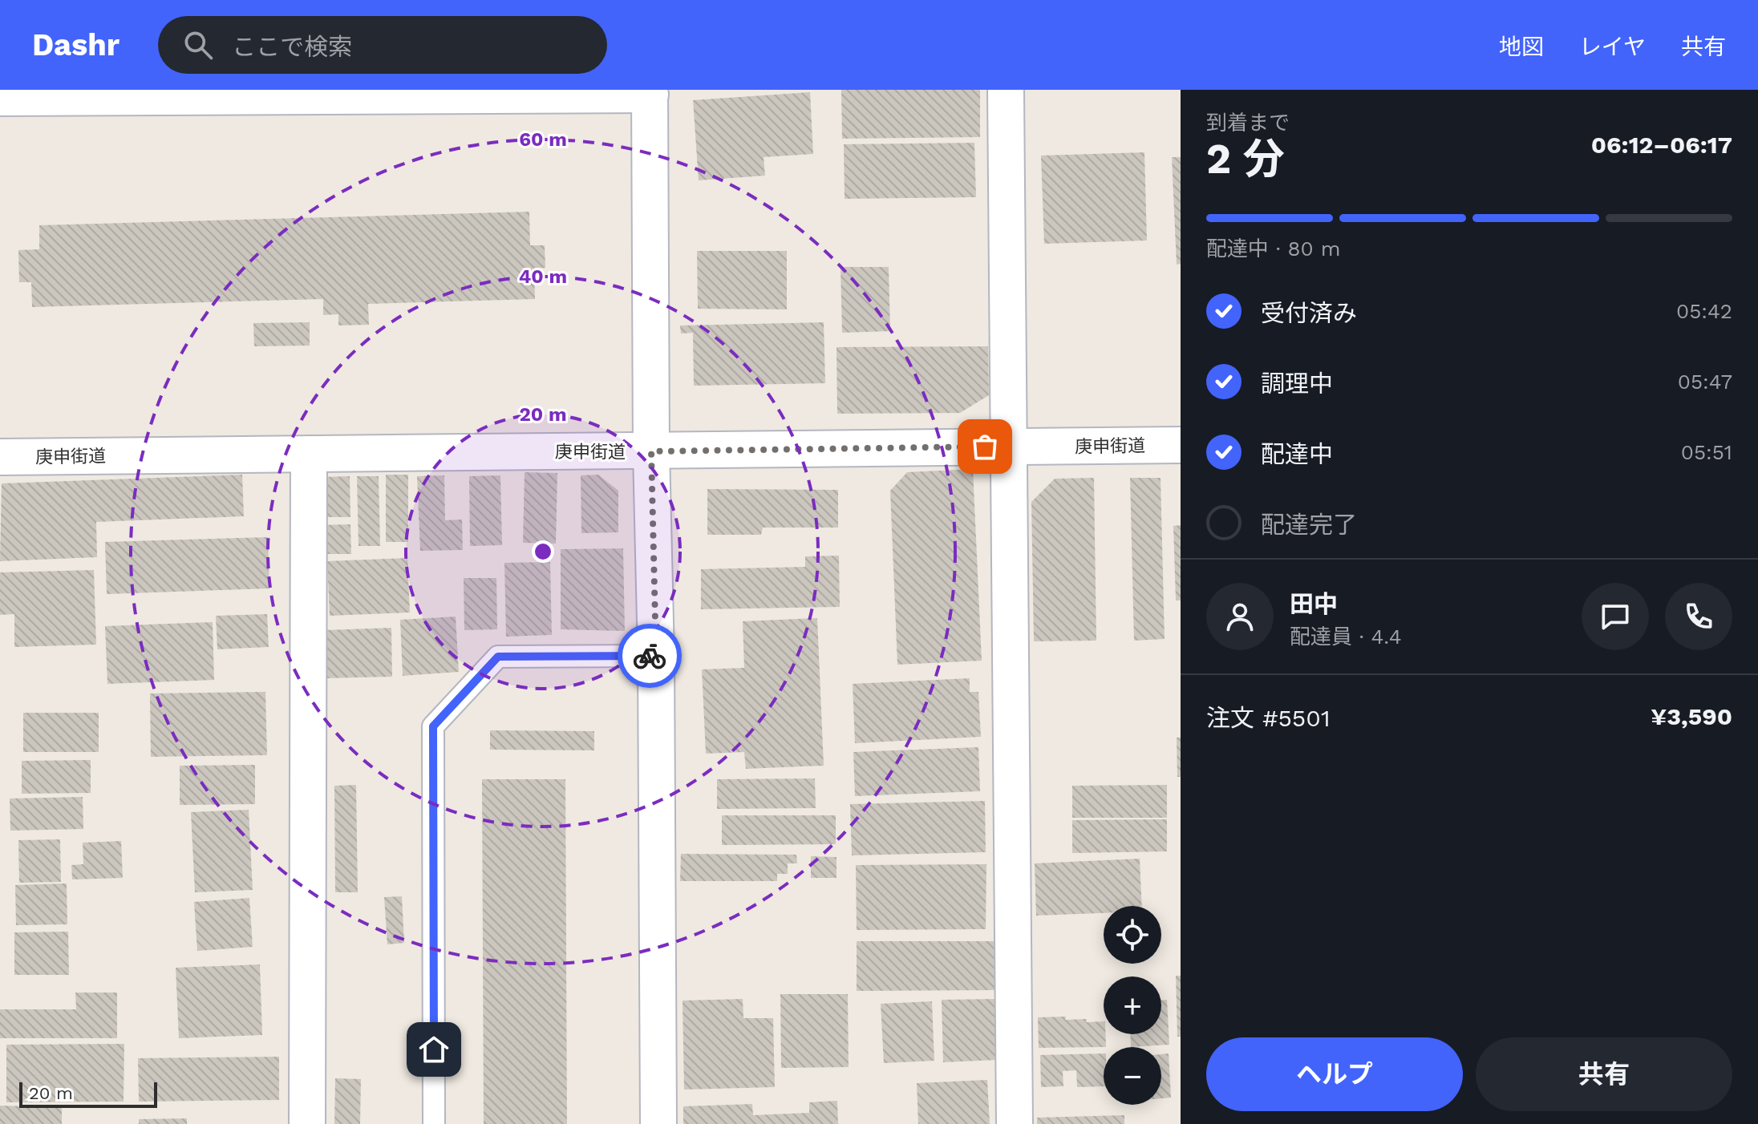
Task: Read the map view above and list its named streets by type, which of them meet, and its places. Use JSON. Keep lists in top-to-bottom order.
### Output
{
  "streets": {
    "street": ["庚申街道"]
  },
  "scale_bar": "20 m",
  "page": {
    "header": "Dashr",
    "search": "ここで検索",
    "nav": ["地図", "レイヤ", "共有"],
    "heading": ["2 分", "到着まで", "06:12–06:17"],
    "panel": [
      "田中",
      "配達員 · 4.4",
      "注文 #5501",
      "¥3,590"
    ],
    "bar": "配達中 · 80 m",
    "list": [
      ["受付済み", "05:42"],
      ["調理中", "05:47"],
      ["配達中", "05:51"],
      "配達完了"
    ],
    "map_buttons": ["+", "−"],
    "buttons": ["ヘルプ", "共有"],
    "scale": "20 m"
  },
  "rings": ["60 m", "40 m", "20 m"]
}
